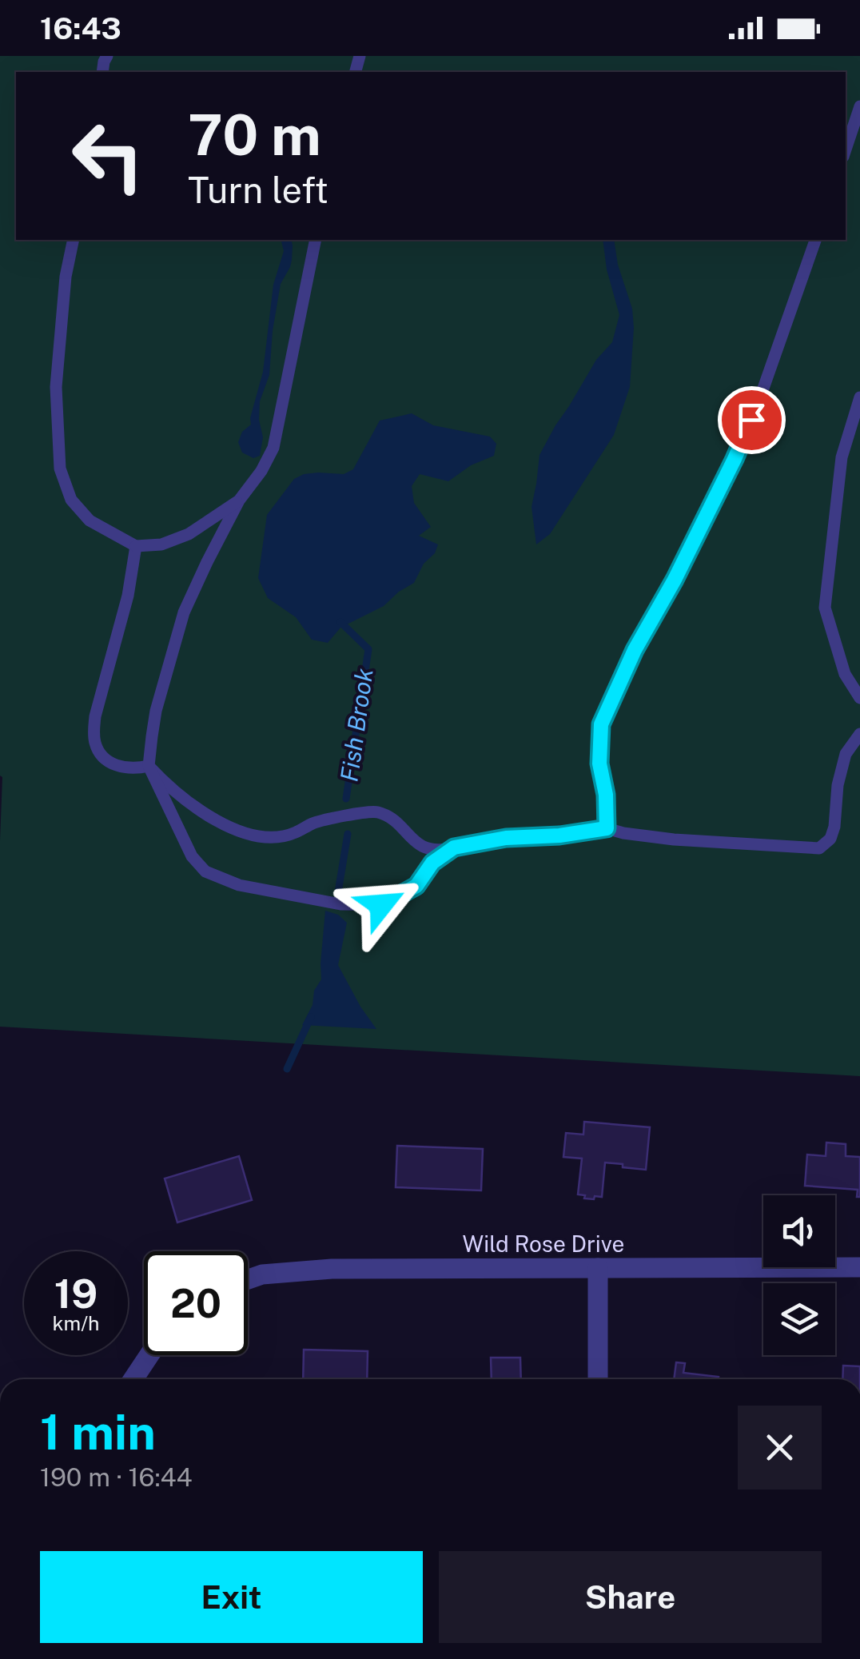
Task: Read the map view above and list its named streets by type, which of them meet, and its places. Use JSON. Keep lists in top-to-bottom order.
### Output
{
  "streets": {
    "street": ["Wild Rose Drive"]
  },
  "water": ["Fish Brook"],
  "page": {
    "status": "16:43",
    "turn": ["70 m", "Turn left"],
    "speed": "19 km/h",
    "limit": "20",
    "heading": ["1 min", "190 m · 16:44"],
    "buttons": ["Exit", "Share"]
  }
}
